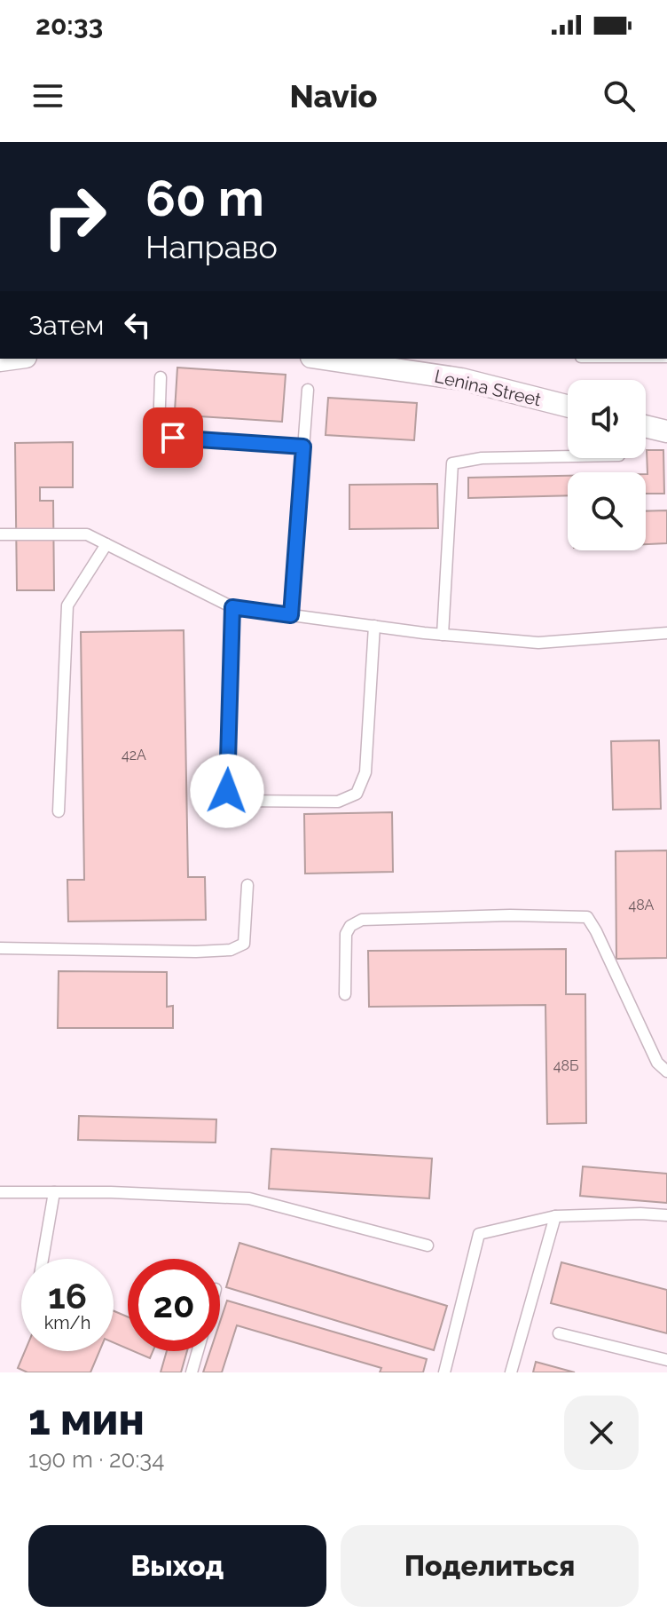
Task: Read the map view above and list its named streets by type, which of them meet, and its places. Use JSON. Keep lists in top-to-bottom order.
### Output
{
  "streets": {
    "street": ["Lenina Street"]
  },
  "house_numbers": ["42А", "48А", "48Б"],
  "page": {
    "status": "20:33",
    "header": "Navio",
    "turn": ["60 m", "Направо"],
    "then": "Затем",
    "speed": "16 km/h",
    "limit": "20",
    "heading": ["1 мин", "190 m · 20:34"],
    "buttons": ["Выход", "Поделиться"]
  }
}
